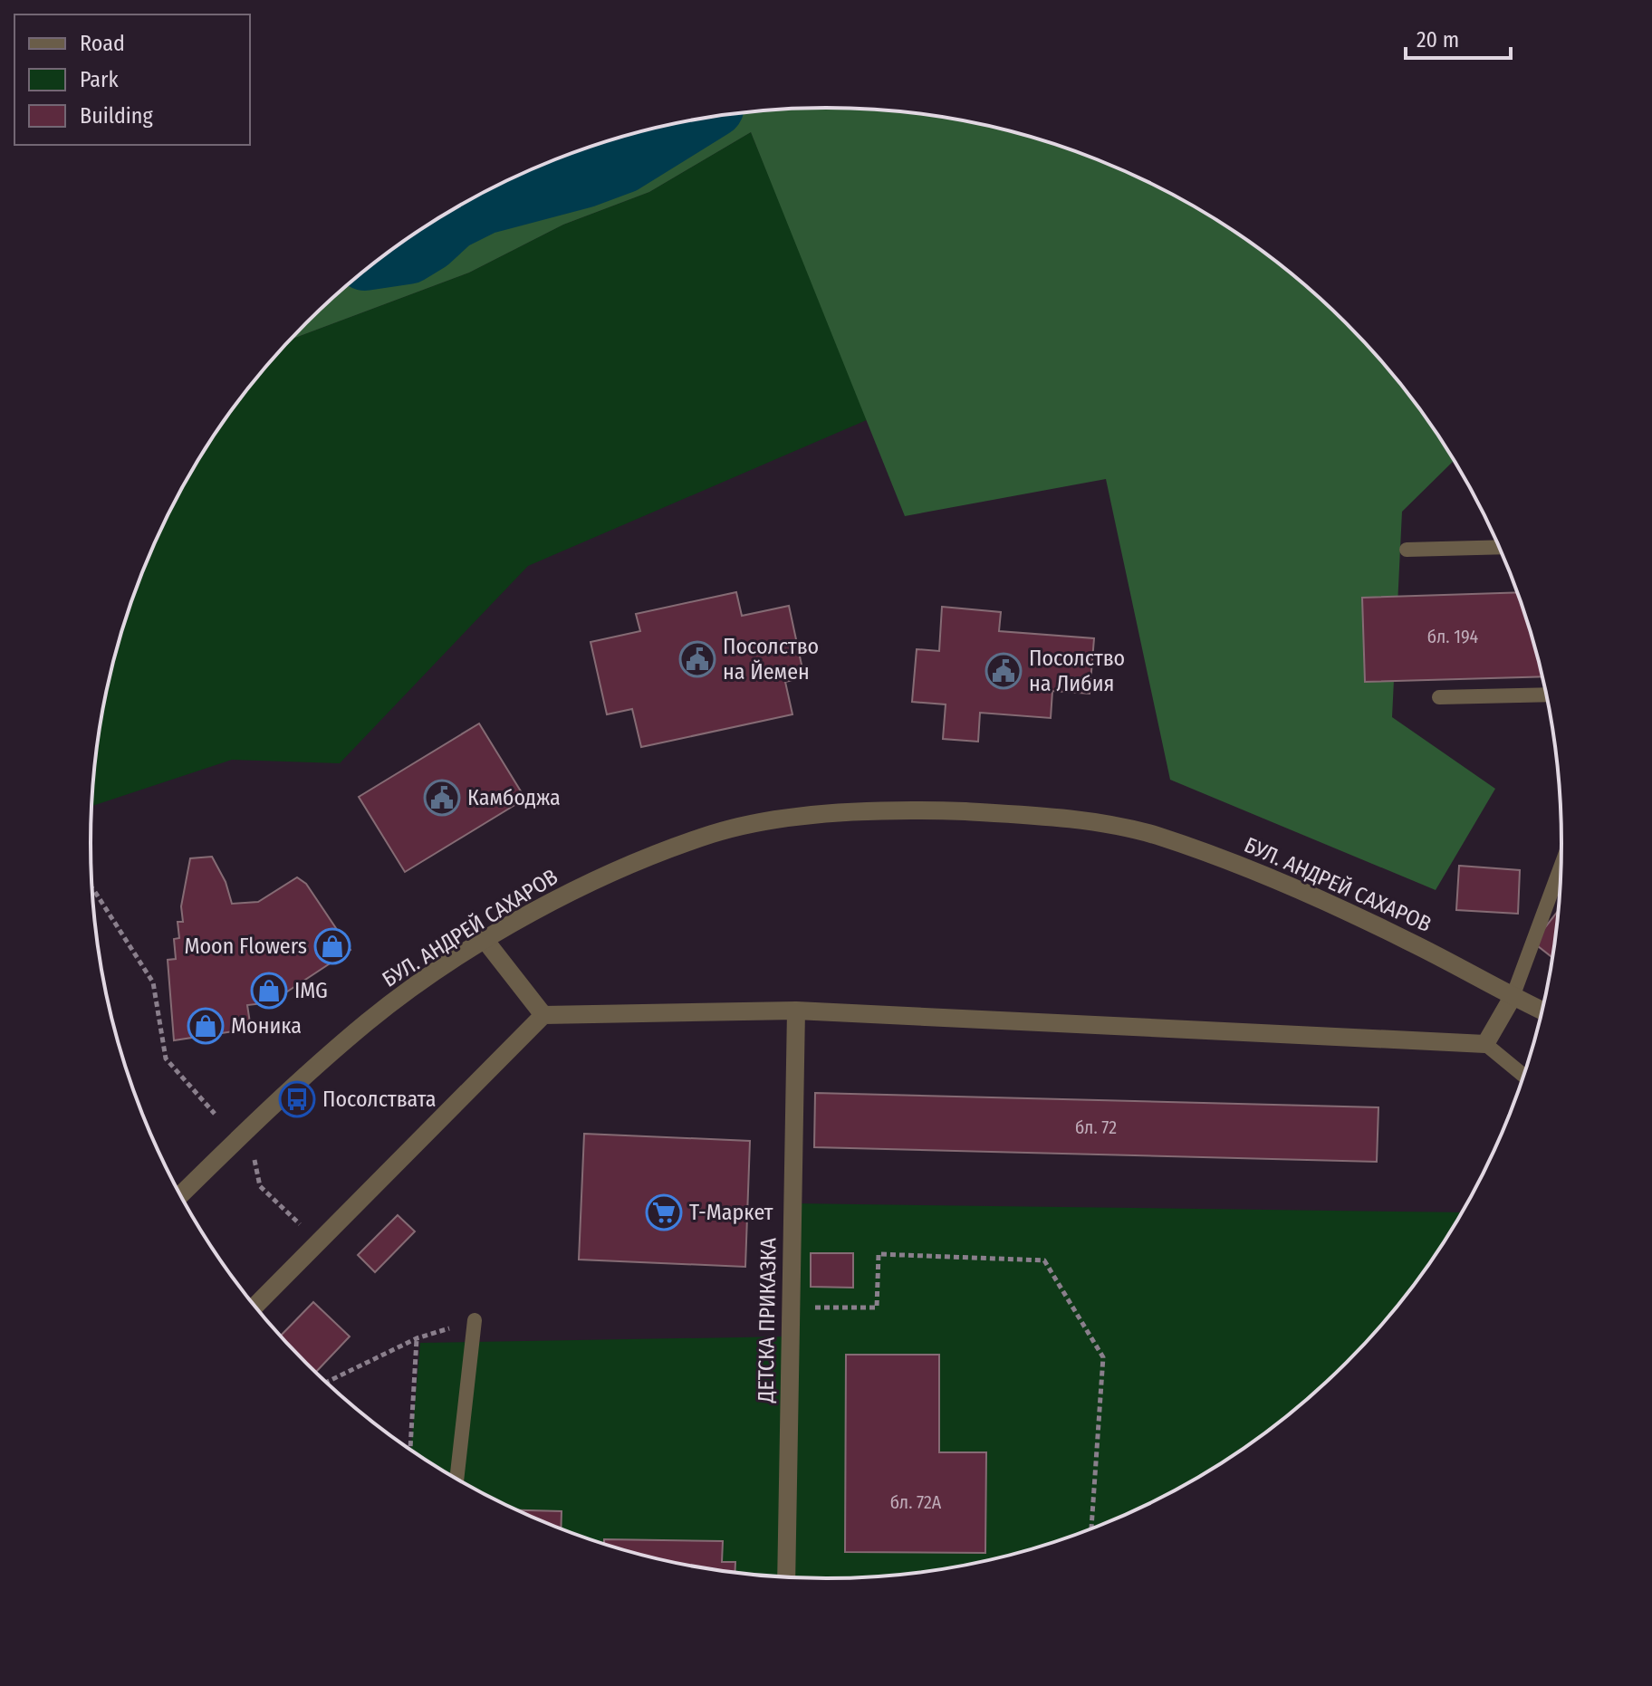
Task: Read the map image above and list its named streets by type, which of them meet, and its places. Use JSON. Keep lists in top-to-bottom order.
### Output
{
  "streets": {
    "street": ["БУЛ. АНДРЕЙ САХАРОВ", "ДЕТСКА ПРИКАЗКА"]
  },
  "places": {
    "public building": ["Посолство на Йемен", "Посолство на Либия", "Камбоджа"],
    "shop": ["Moon Flowers", "IMG", "Моника"],
    "bus stop": ["Посолствата"],
    "supermarket": ["Т-Маркет"]
  },
  "house_numbers": ["бл. 194", "бл. 72", "бл. 72А"],
  "legend": ["Road", "Park", "Building"],
  "scale_bar": "20 m"
}
